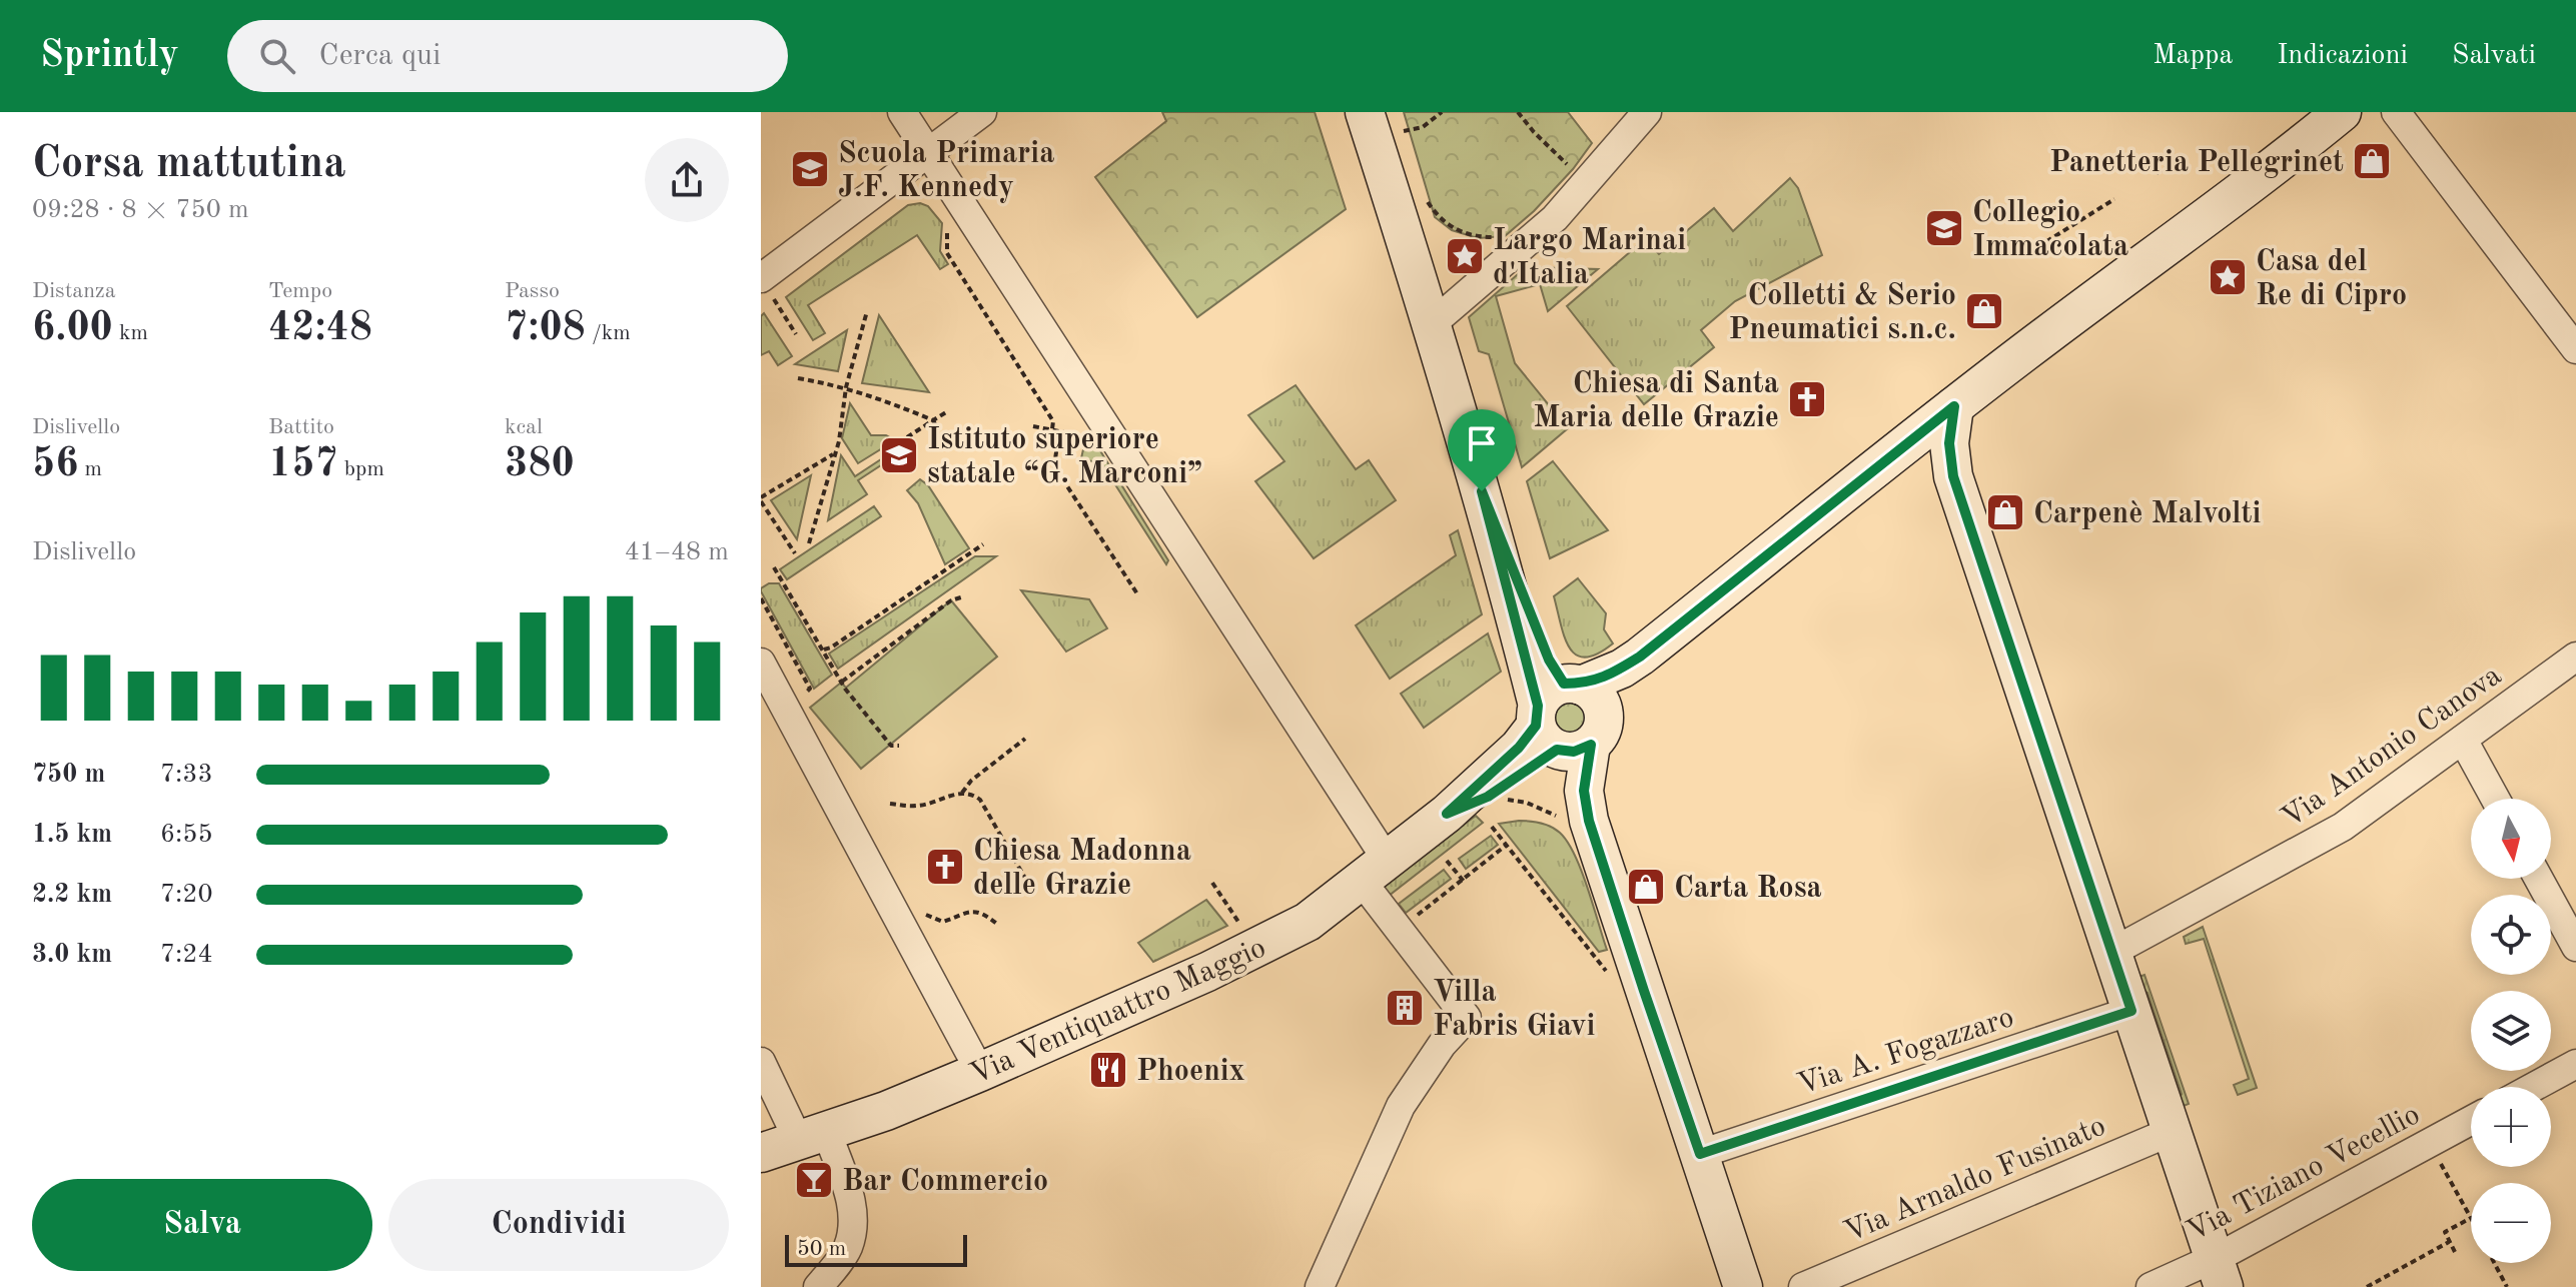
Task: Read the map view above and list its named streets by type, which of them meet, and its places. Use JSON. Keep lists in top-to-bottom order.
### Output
{
  "streets": {
    "street": [
      "Via Antonio Canova",
      "Via Ventiquattro Maggio",
      "Via A. Fogazzaro",
      "Via Tiziano Vecellio",
      "Via Arnaldo Fusinato"
    ]
  },
  "places": {
    "shop": [
      "Panetteria Pellegrinet",
      "Colletti & Serio Pneumatici s.n.c.",
      "Carpenè Malvolti",
      "Carta Rosa"
    ],
    "school or university": ["Scuola Primaria J.F. Kennedy", "Collegio Immacolata", "Istituto superiore statale “G. Marconi”"],
    "place": ["Largo Marinai d'Italia", "Casa del Re di Cipro"],
    "church": ["Chiesa di Santa Maria delle Grazie", "Chiesa Madonna delle Grazie"],
    "building": ["Villa Fabris Giavi"],
    "restaurant": ["Phoenix"],
    "bar": ["Bar Commercio"]
  },
  "scale_bar": "50 m",
  "north": "bottom",
  "page": {
    "header": "Sprintly",
    "search": "Cerca qui",
    "nav": ["Mappa", "Indicazioni", "Salvati"],
    "heading": ["Corsa mattutina", "09:28 · 8 × 750 m"],
    "stats": [
      ["Distanza", "6.00 km"],
      ["Tempo", "42:48"],
      ["Passo", "7:08 /km"],
      ["Dislivello", "56 m"],
      ["Battito", "157 bpm"],
      ["kcal", "380"]
    ],
    "chart": ["Dislivello", "41–48 m"],
    "list": [
      {
        "name": "750 m",
        "note": "7:33"
      },
      {
        "name": "1.5 km",
        "note": "6:55"
      },
      {
        "name": "2.2 km",
        "note": "7:20"
      },
      {
        "name": "3.0 km",
        "note": "7:24"
      }
    ],
    "map_buttons": ["+", "−"],
    "buttons": ["Salva", "Condividi"],
    "scale": "50 m"
  }
}
